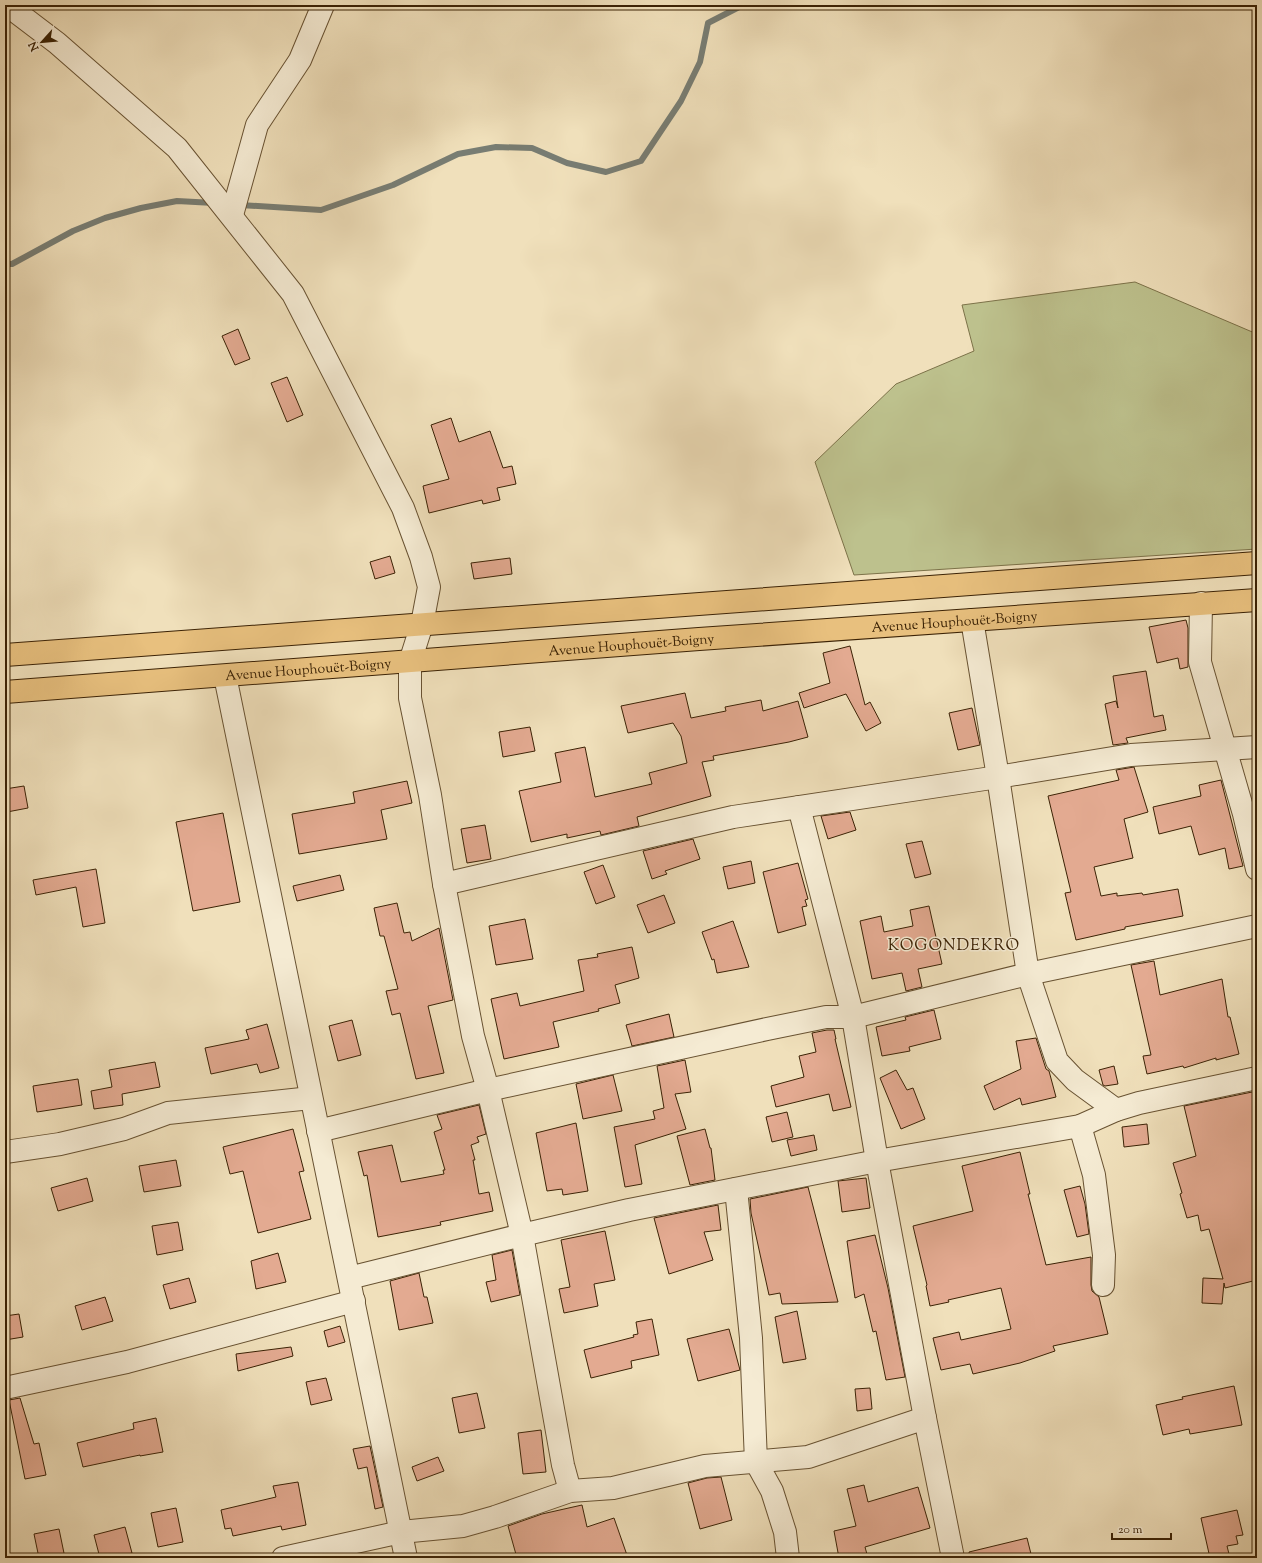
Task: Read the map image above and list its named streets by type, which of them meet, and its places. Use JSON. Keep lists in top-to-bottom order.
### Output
{
  "streets": {
    "highway": ["Avenue Houphouët-Boigny"]
  },
  "districts": ["KOGONDEKRO"],
  "scale_bar": "20 m",
  "north": "bottom left"
}
